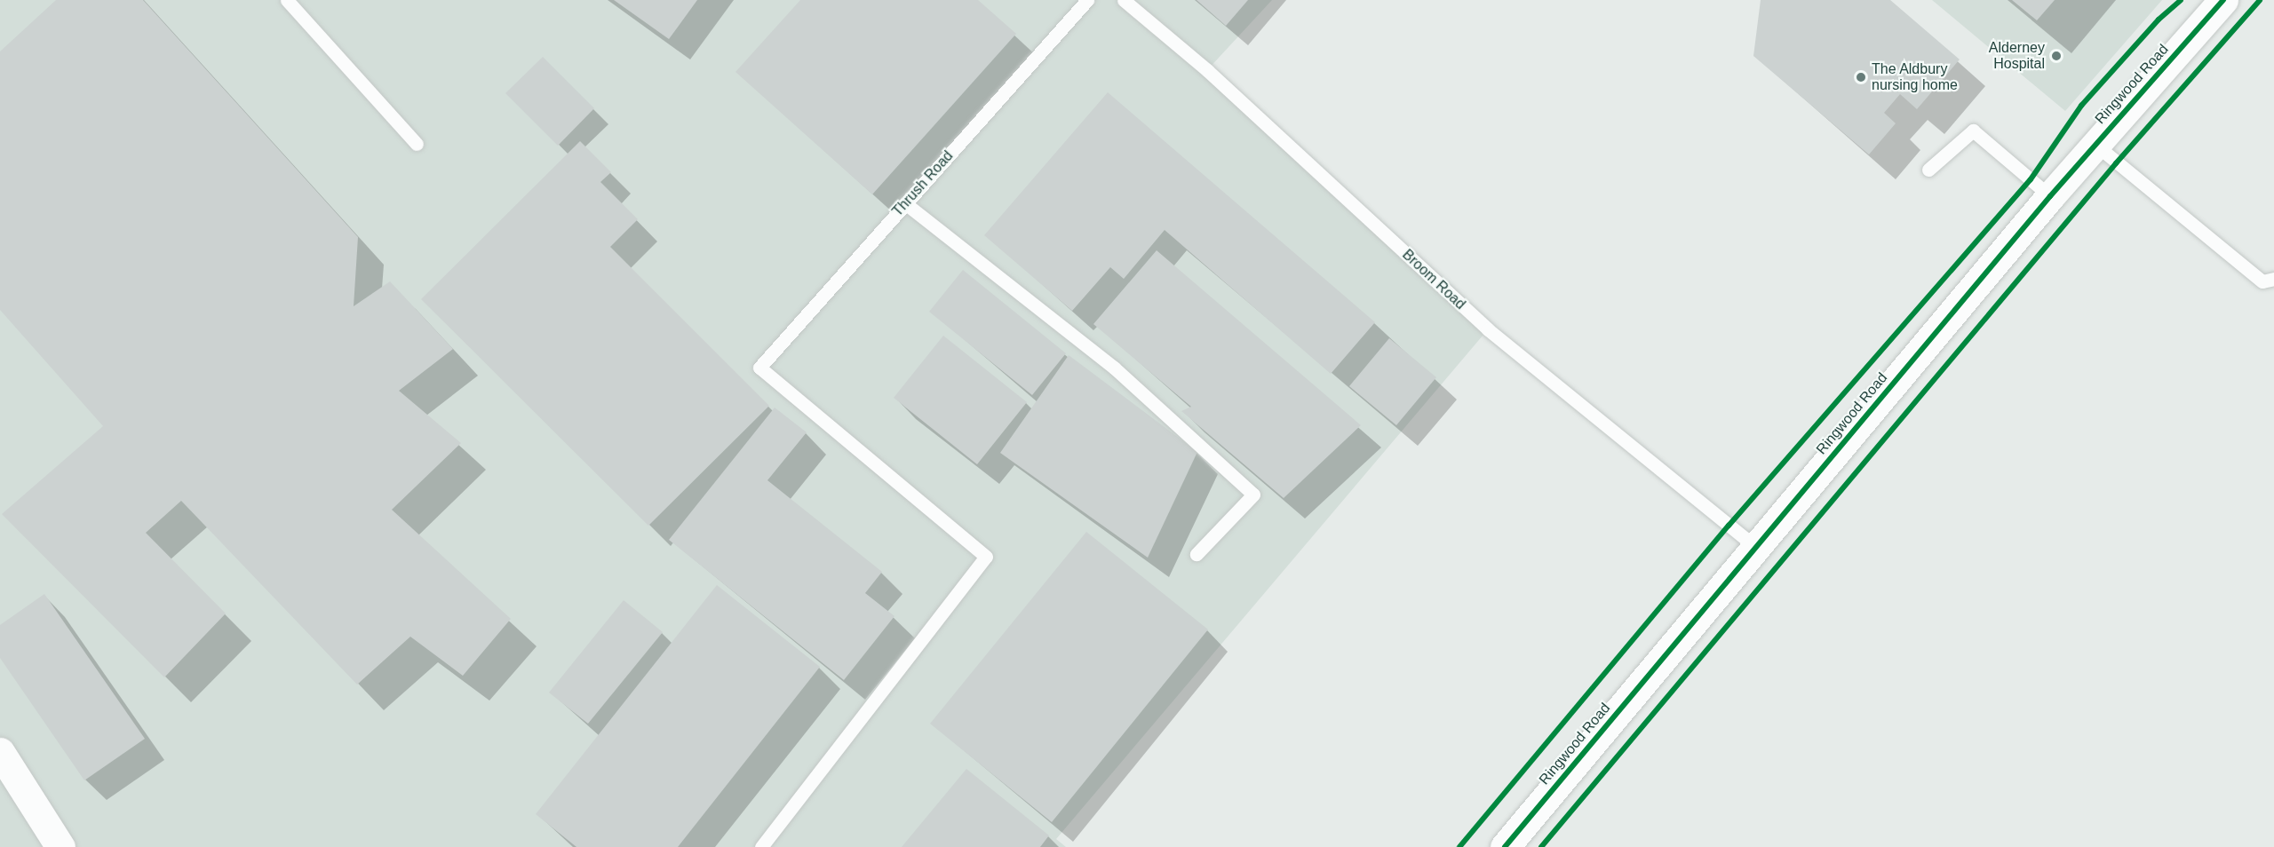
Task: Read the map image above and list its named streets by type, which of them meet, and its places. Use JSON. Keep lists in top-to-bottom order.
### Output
{
  "streets": {
    "main road": ["Ringwood Road"],
    "lane": ["Thrush Road", "Broom Road"]
  },
  "crossings": [
    ["Ringwood Road", "Broom Road"]
  ],
  "places": ["Alderney Hospital", "The Aldbury nursing home"]
}
